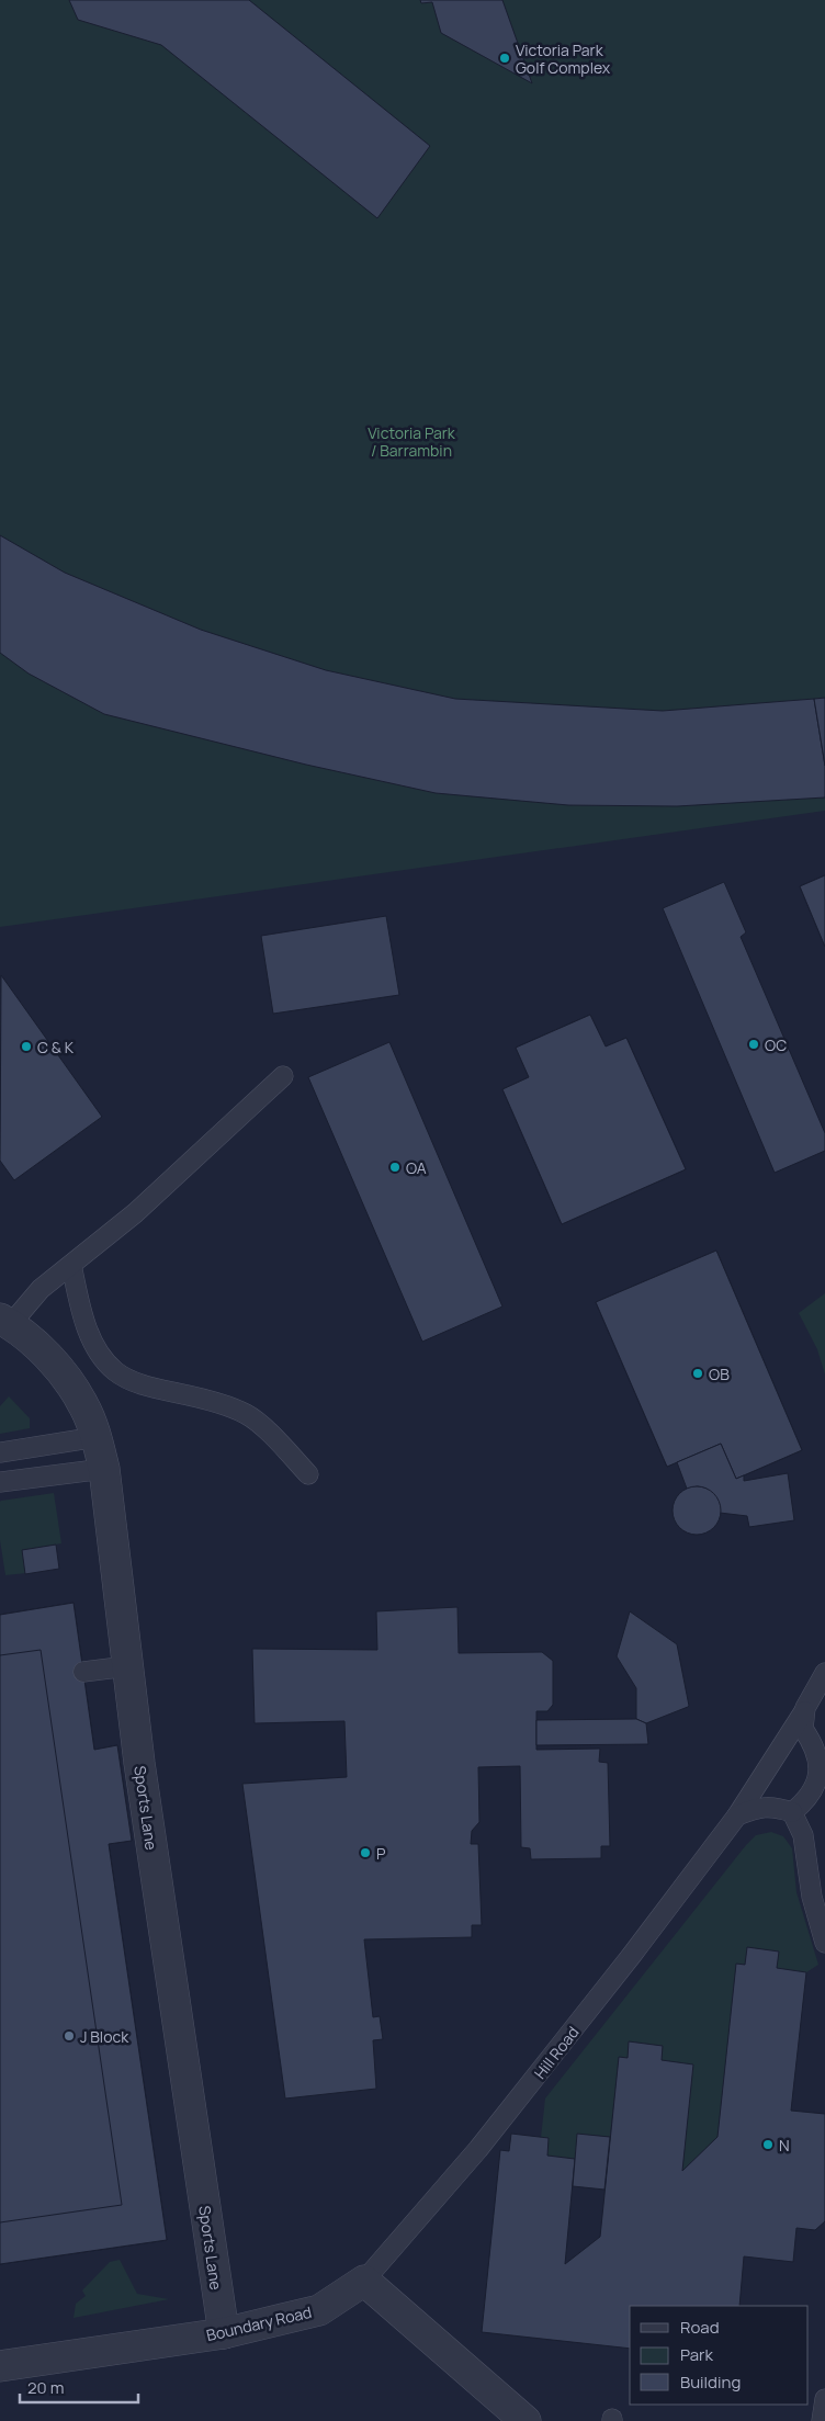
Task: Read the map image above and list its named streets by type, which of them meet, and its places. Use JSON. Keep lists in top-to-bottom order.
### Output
{
  "streets": {
    "street": ["Sports Lane", "Boundary Road"],
    "lane": ["Hill Road"]
  },
  "crossings": [
    ["Sports Lane", "Boundary Road"],
    ["Hill Road", "Boundary Road"]
  ],
  "parks": ["Victoria Park / Barrambin"],
  "places": [
    "Victoria Park Golf Complex",
    "OC",
    "C & K",
    "OA",
    "OB",
    "P",
    "J Block",
    "N"
  ],
  "legend": ["Road", "Park", "Building"],
  "scale_bar": "20 m"
}
